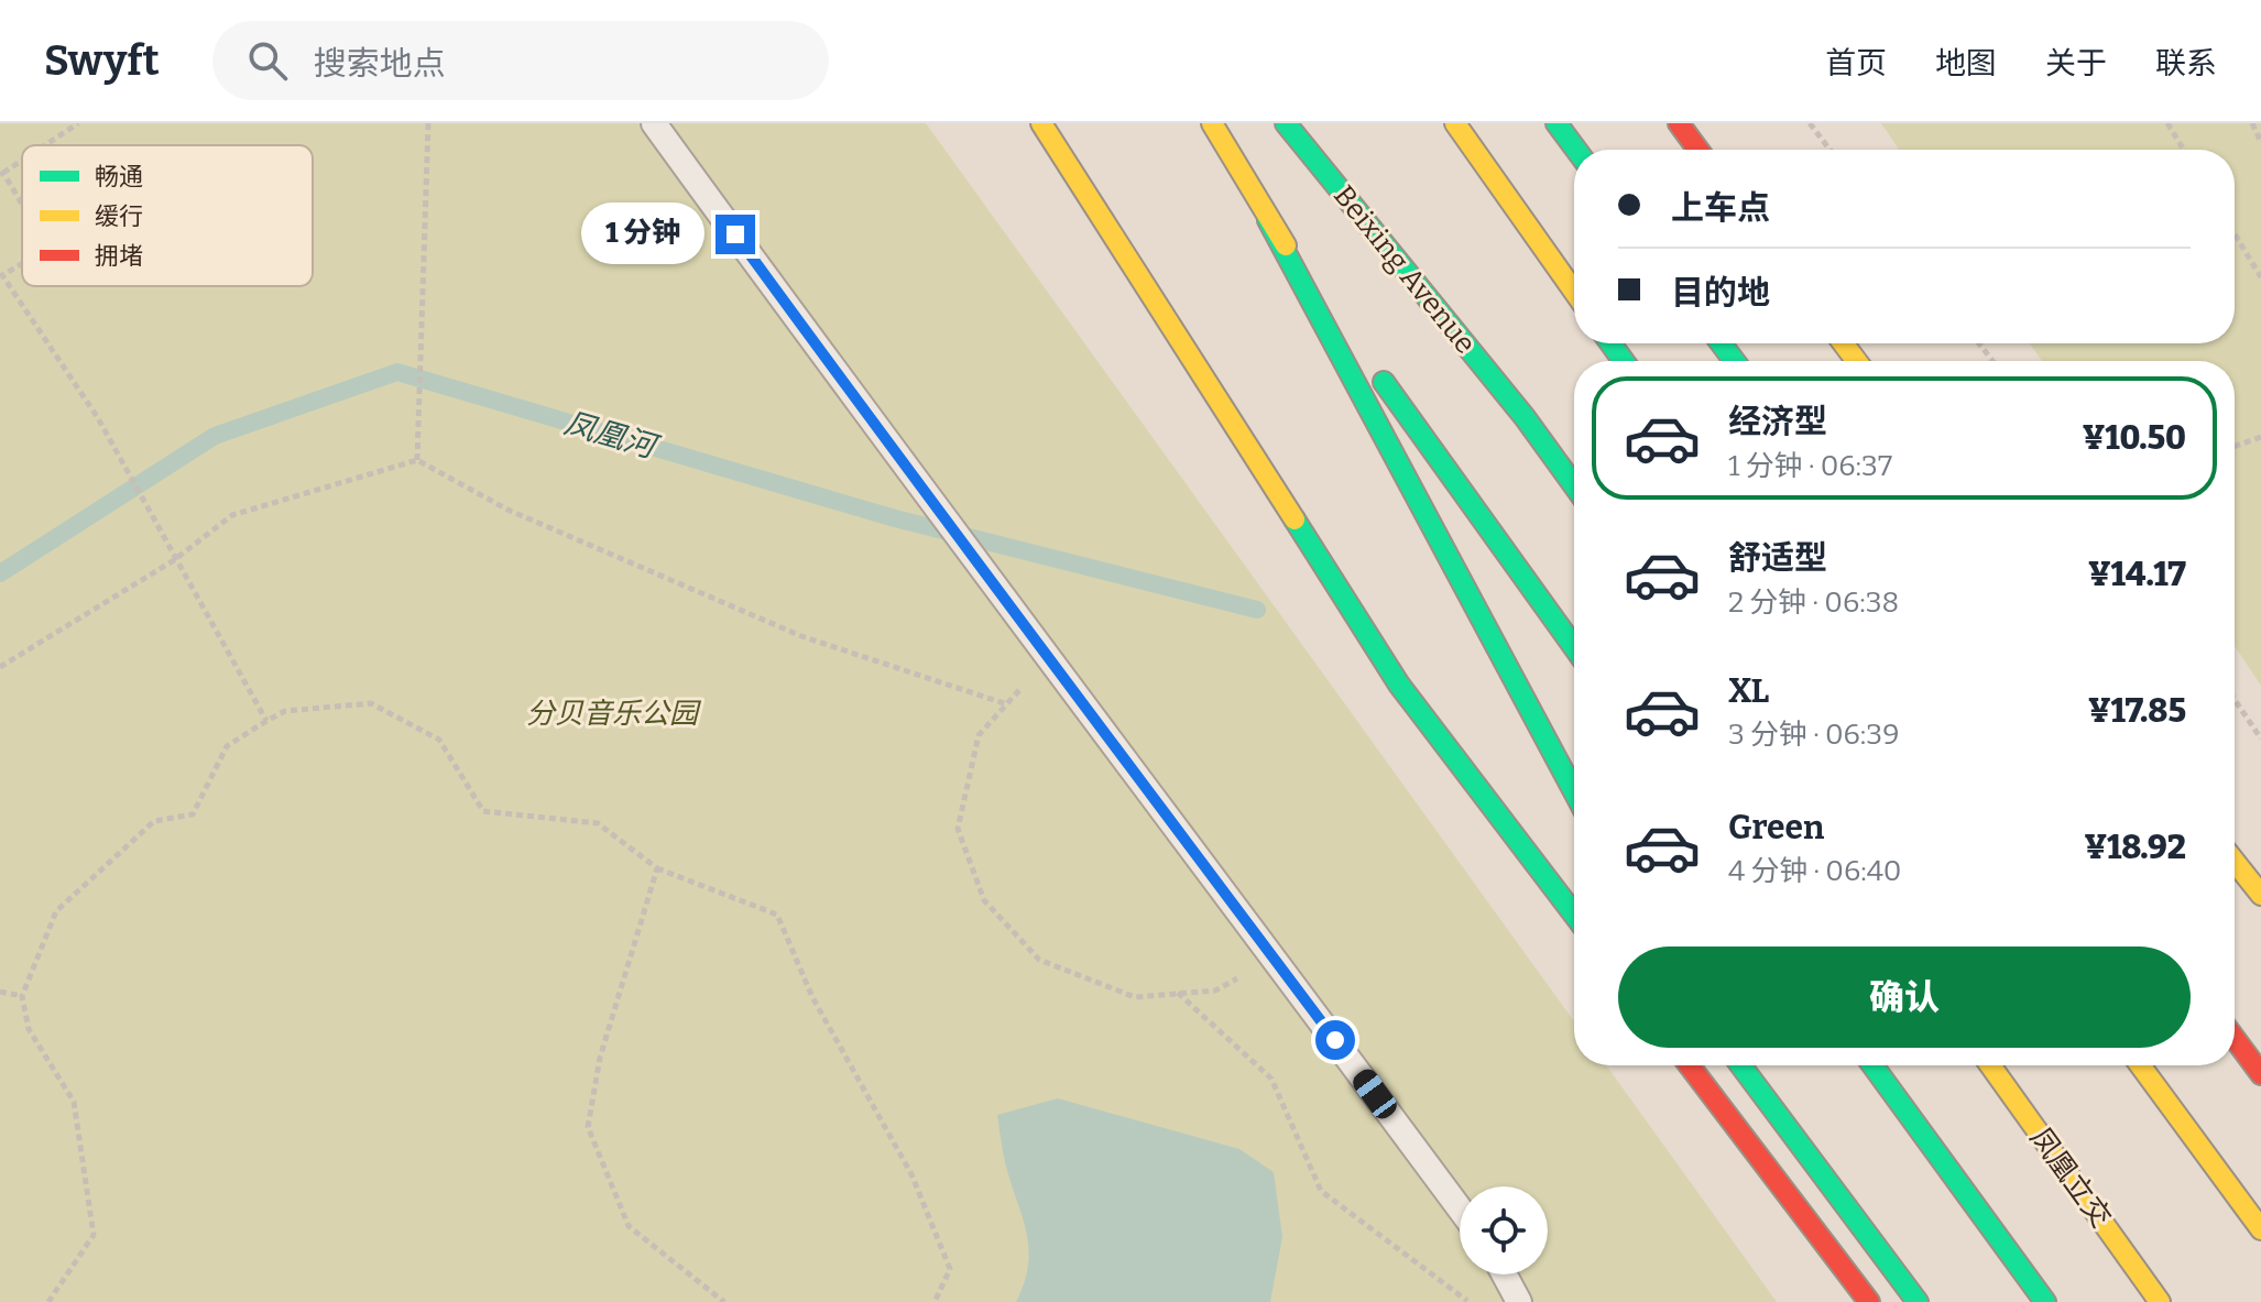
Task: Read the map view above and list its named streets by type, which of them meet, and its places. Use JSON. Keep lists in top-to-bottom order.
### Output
{
  "streets": {
    "main road": ["Beixing Avenue", "凤凰立交"]
  },
  "water": ["凤凰河"],
  "parks": ["分贝音乐公园"],
  "legend": ["畅通", "缓行", "拥堵"],
  "page": {
    "header": "Swyft",
    "search": "搜索地点",
    "nav": [
      "首页",
      "地图",
      "关于",
      "联系"
    ],
    "banner": ["上车点", "目的地"],
    "bubble": "1 分钟",
    "list": [
      {
        "name": "经济型",
        "note": "1 分钟 · 06:37",
        "value": "¥10.50"
      },
      {
        "name": "舒适型",
        "note": "2 分钟 · 06:38",
        "value": "¥14.17"
      },
      {
        "name": "XL",
        "note": "3 分钟 · 06:39",
        "value": "¥17.85"
      },
      {
        "name": "Green",
        "note": "4 分钟 · 06:40",
        "value": "¥18.92"
      }
    ],
    "buttons": "确认"
  }
}
